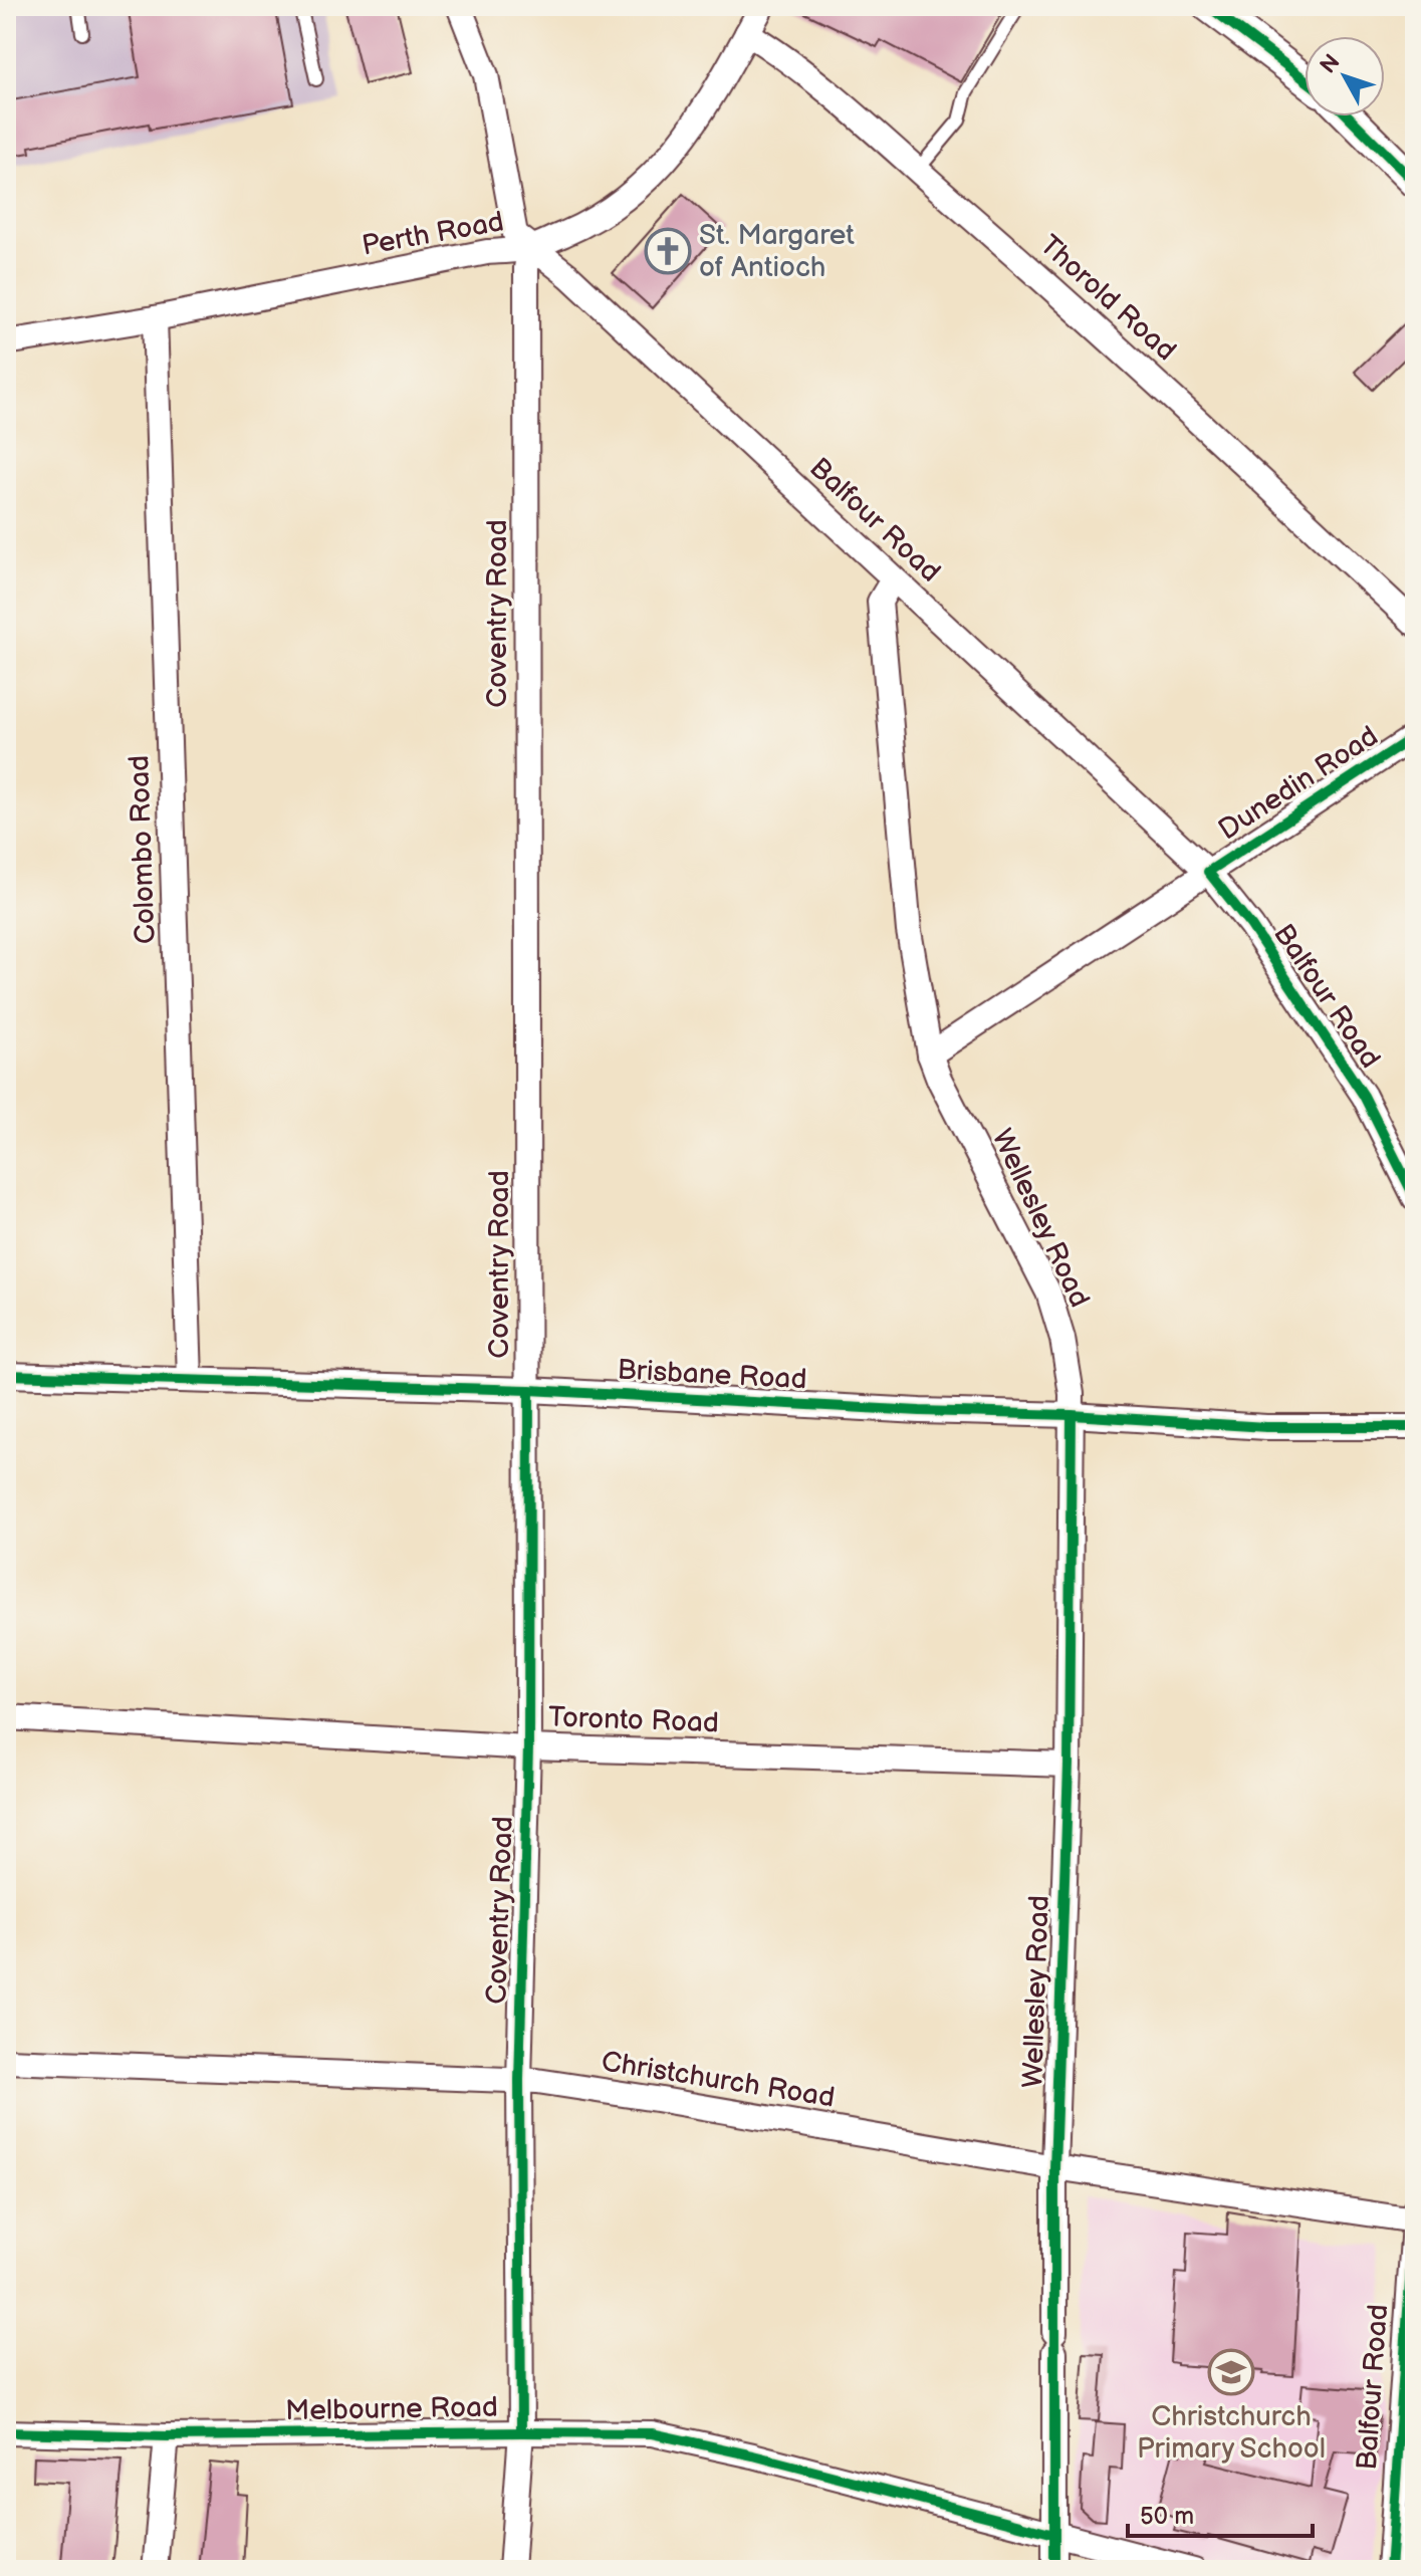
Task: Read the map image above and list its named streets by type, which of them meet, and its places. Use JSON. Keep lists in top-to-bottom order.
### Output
{
  "streets": {
    "street": [
      "Perth Road",
      "Thorold Road",
      "Balfour Road",
      "Coventry Road",
      "Dunedin Road",
      "Colombo Road",
      "Wellesley Road",
      "Brisbane Road",
      "Toronto Road",
      "Christchurch Road",
      "Melbourne Road"
    ]
  },
  "crossings": [
    ["Perth Road", "Thorold Road"],
    ["Perth Road", "Balfour Road"],
    ["Perth Road", "Coventry Road"],
    ["Perth Road", "Colombo Road"],
    ["Balfour Road", "Coventry Road"],
    ["Balfour Road", "Dunedin Road"],
    ["Balfour Road", "Wellesley Road"],
    ["Balfour Road", "Christchurch Road"],
    ["Coventry Road", "Brisbane Road"],
    ["Coventry Road", "Toronto Road"],
    ["Coventry Road", "Christchurch Road"],
    ["Coventry Road", "Melbourne Road"],
    ["Dunedin Road", "Wellesley Road"],
    ["Colombo Road", "Brisbane Road"],
    ["Wellesley Road", "Brisbane Road"],
    ["Wellesley Road", "Toronto Road"],
    ["Wellesley Road", "Christchurch Road"],
    ["Wellesley Road", "Melbourne Road"]
  ],
  "places": {
    "church": ["St. Margaret of Antioch"],
    "school or university": ["Christchurch Primary School"]
  },
  "scale_bar": "50 m",
  "north": "top left"
}
